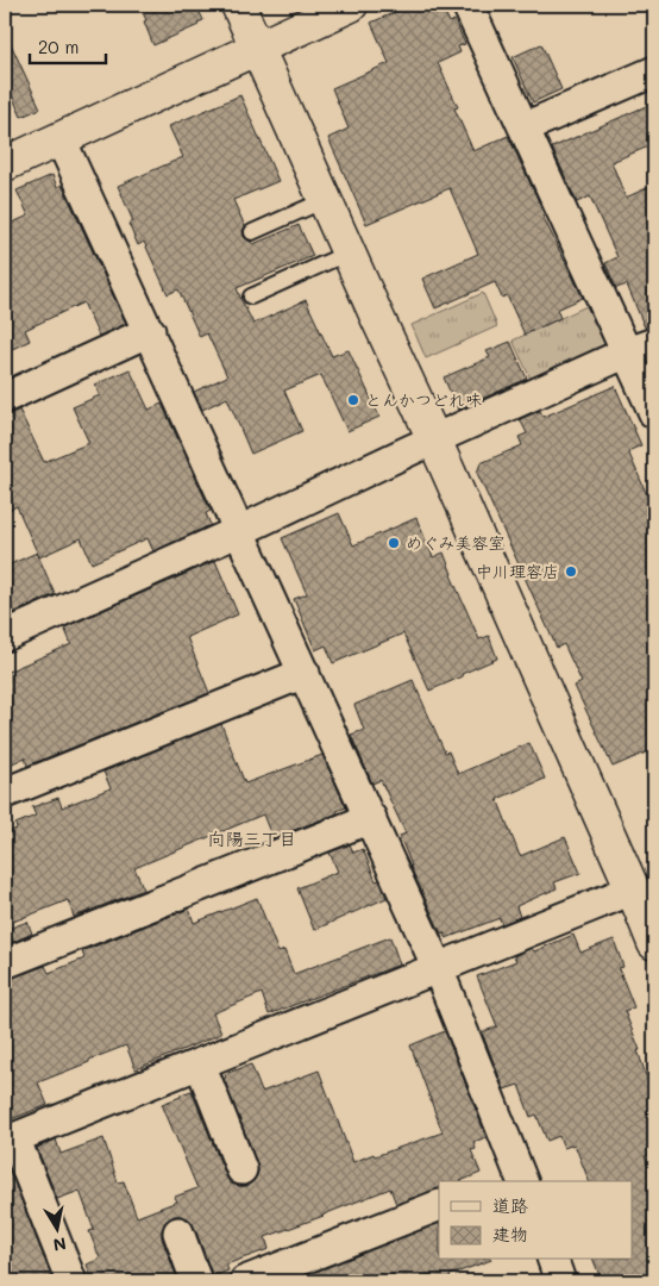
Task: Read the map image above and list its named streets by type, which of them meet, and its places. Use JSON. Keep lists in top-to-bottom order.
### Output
{
  "districts": ["向陽三丁目"],
  "places": ["とんかつどれ味", "めぐみ美容室", "中川理容店"],
  "legend": ["道路", "建物"],
  "scale_bar": "20 m",
  "north": "bottom"
}
